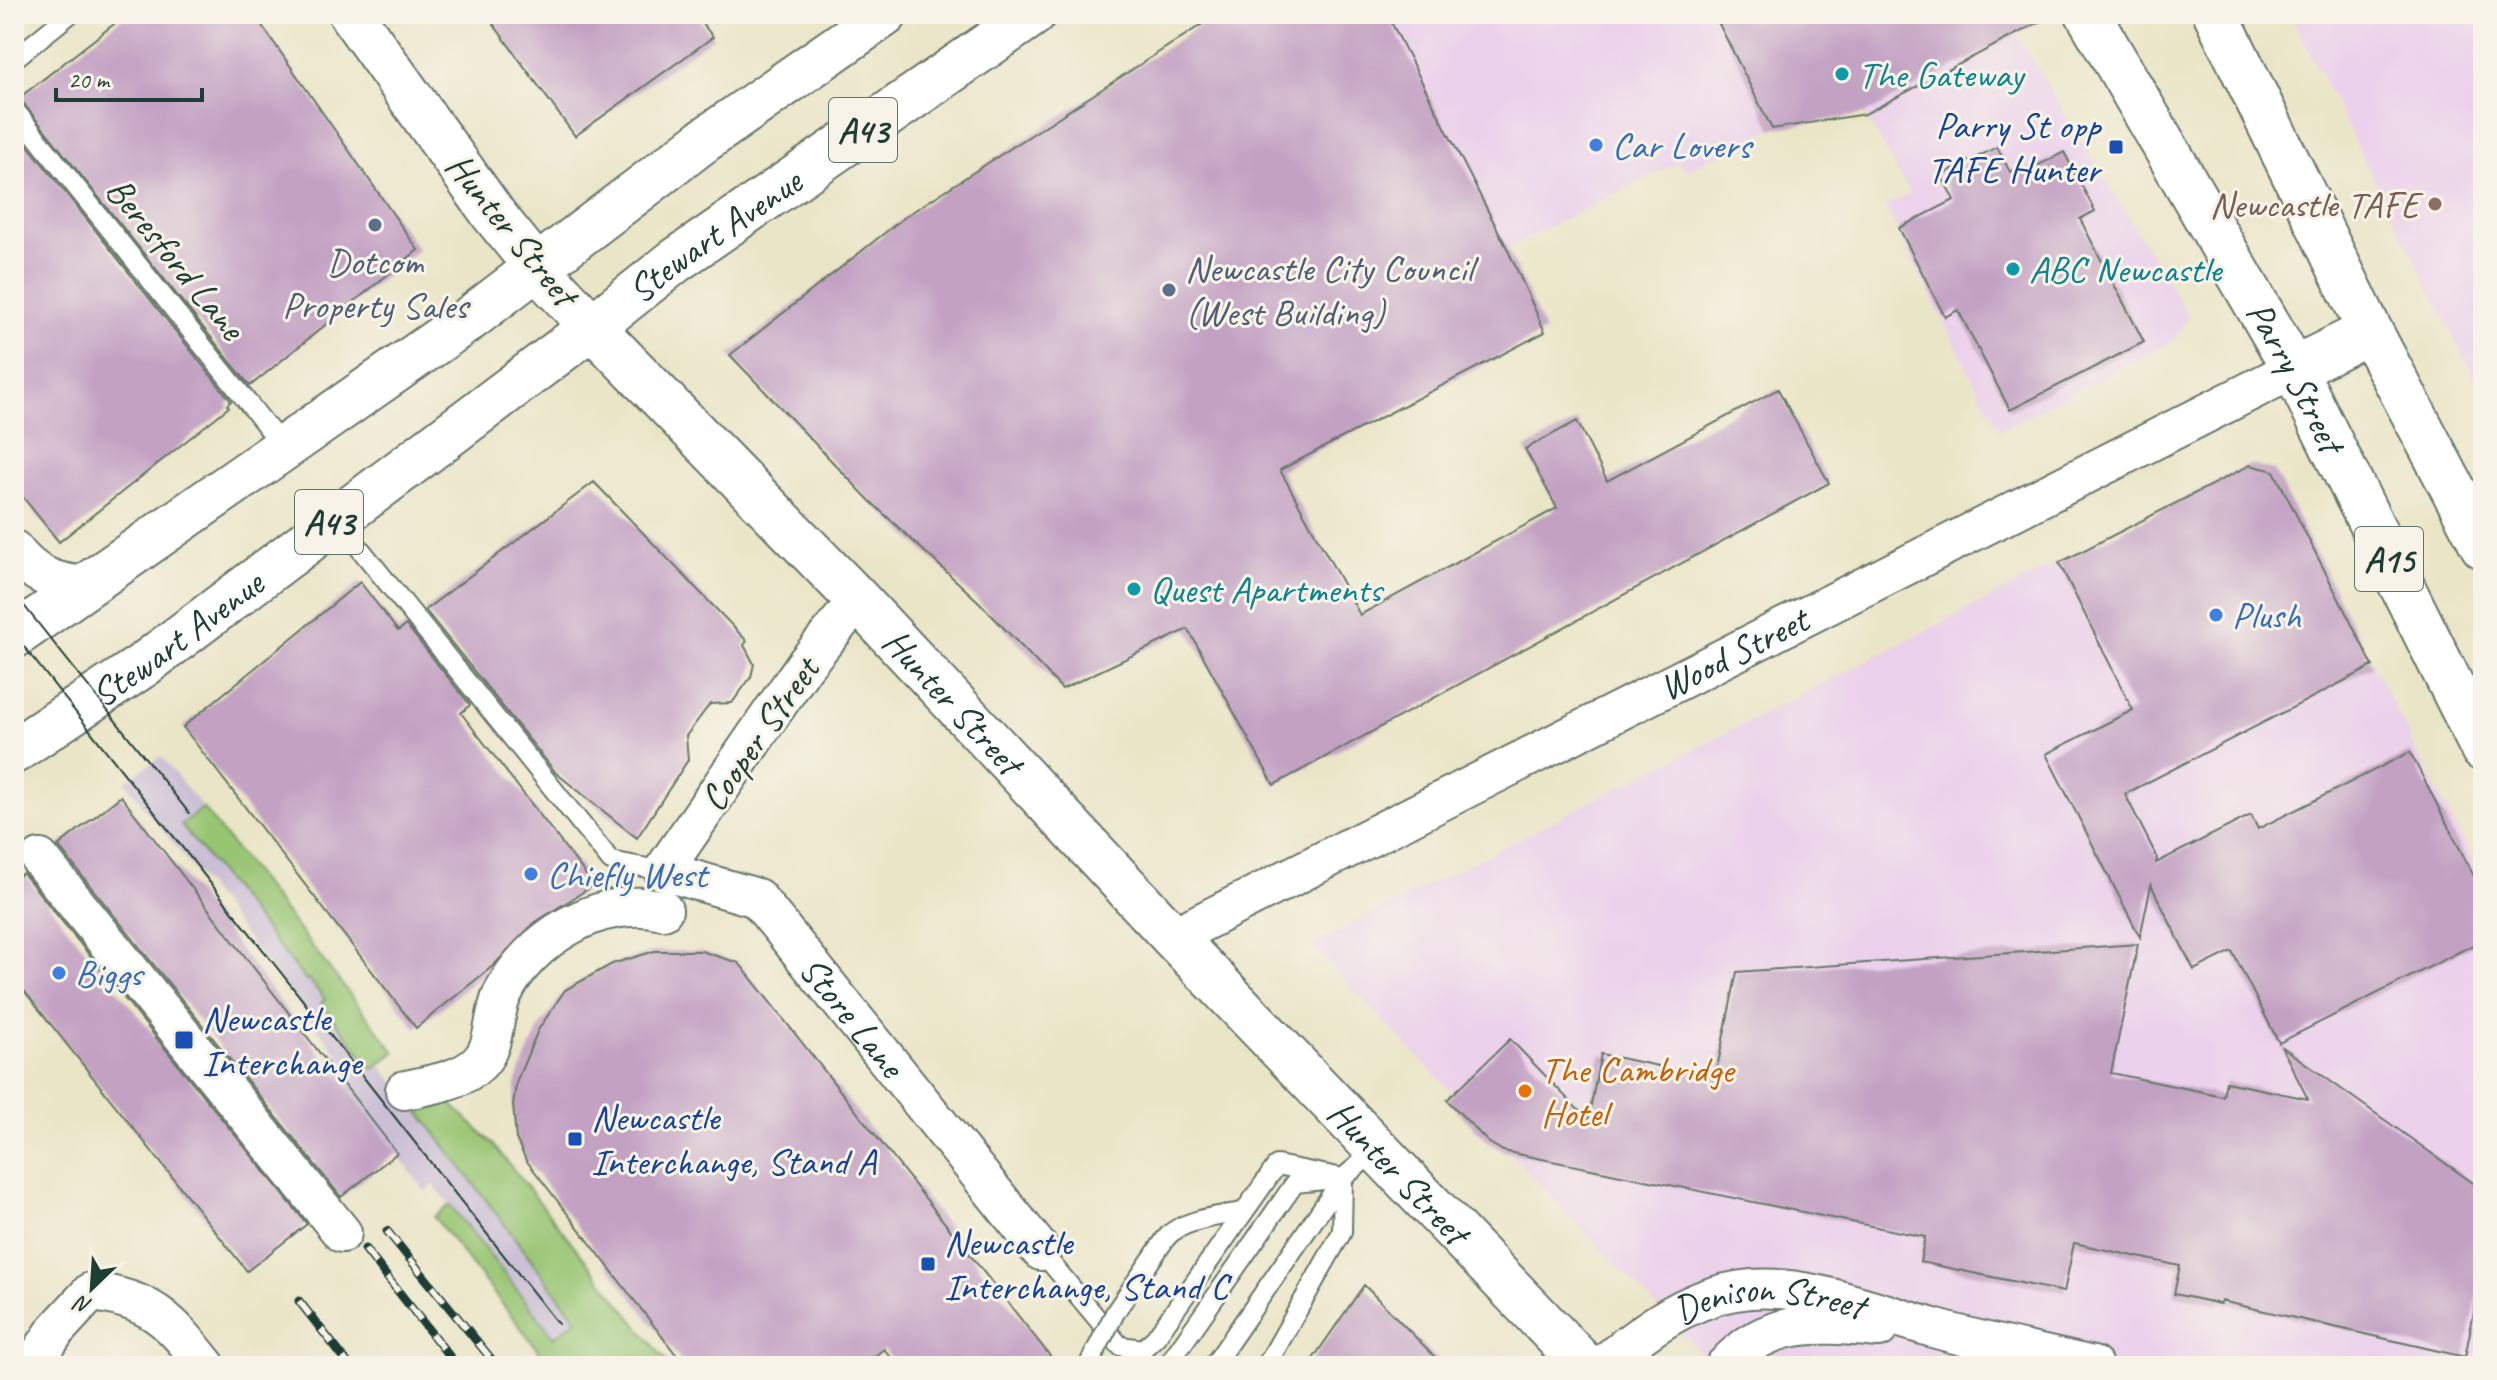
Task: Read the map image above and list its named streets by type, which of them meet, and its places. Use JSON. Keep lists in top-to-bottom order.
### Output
{
  "streets": {
    "main road": [
      "A43",
      "Hunter Street",
      "Stewart Avenue",
      "Parry Street",
      "A15"
    ],
    "street": [
      "Wood Street",
      "Cooper Street",
      "Store Lane",
      "Denison Street"
    ],
    "lane": ["Beresford Lane"]
  },
  "crossings": [
    ["A43", "Hunter Street"],
    ["A43", "Beresford Lane"],
    ["Hunter Street", "Stewart Avenue"],
    ["Hunter Street", "Wood Street"],
    ["Hunter Street", "Cooper Street"],
    ["Stewart Avenue", "Store Lane"],
    ["Parry Street", "Wood Street"],
    ["Cooper Street", "Store Lane"]
  ],
  "places": {
    "other": [
      "The Gateway",
      "Car Lovers",
      "Newcastle TAFE",
      "Dotcom Property Sales",
      "ABC Newcastle",
      "Newcastle City Council (West Building)",
      "Quest Apartments",
      "Plush",
      "Chiefly West",
      "Biggs",
      "The Cambridge Hotel"
    ],
    "transit": [
      "Parry St opp TAFE Hunter",
      "Newcastle Interchange",
      "Newcastle Interchange, Stand A",
      "Newcastle Interchange, Stand C"
    ]
  },
  "scale_bar": "20 m",
  "north": "bottom left"
}
